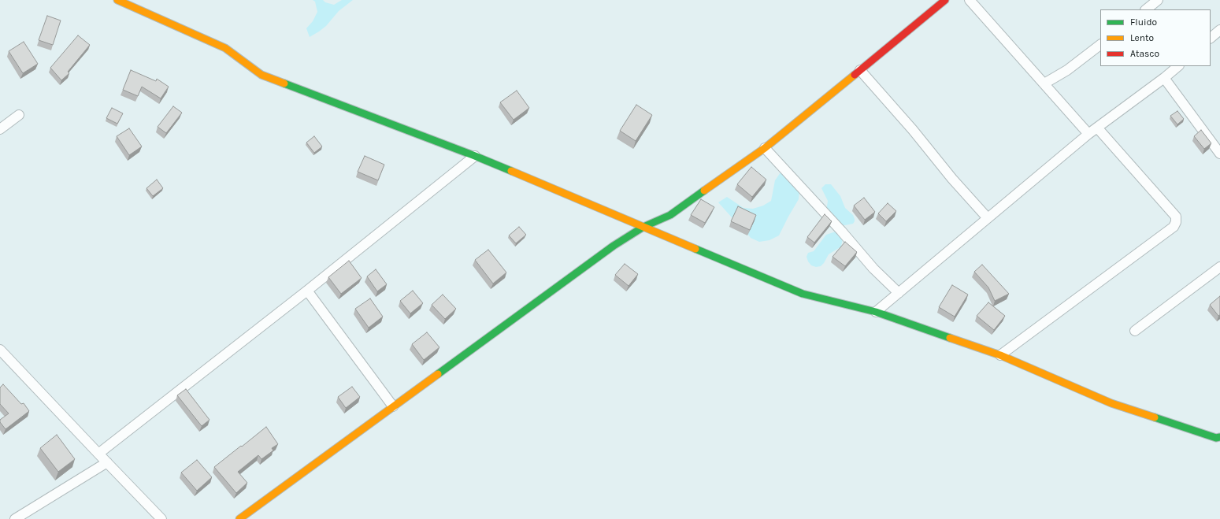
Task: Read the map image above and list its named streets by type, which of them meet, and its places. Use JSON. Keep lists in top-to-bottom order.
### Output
{
  "legend": ["Fluido", "Lento", "Atasco"]
}
